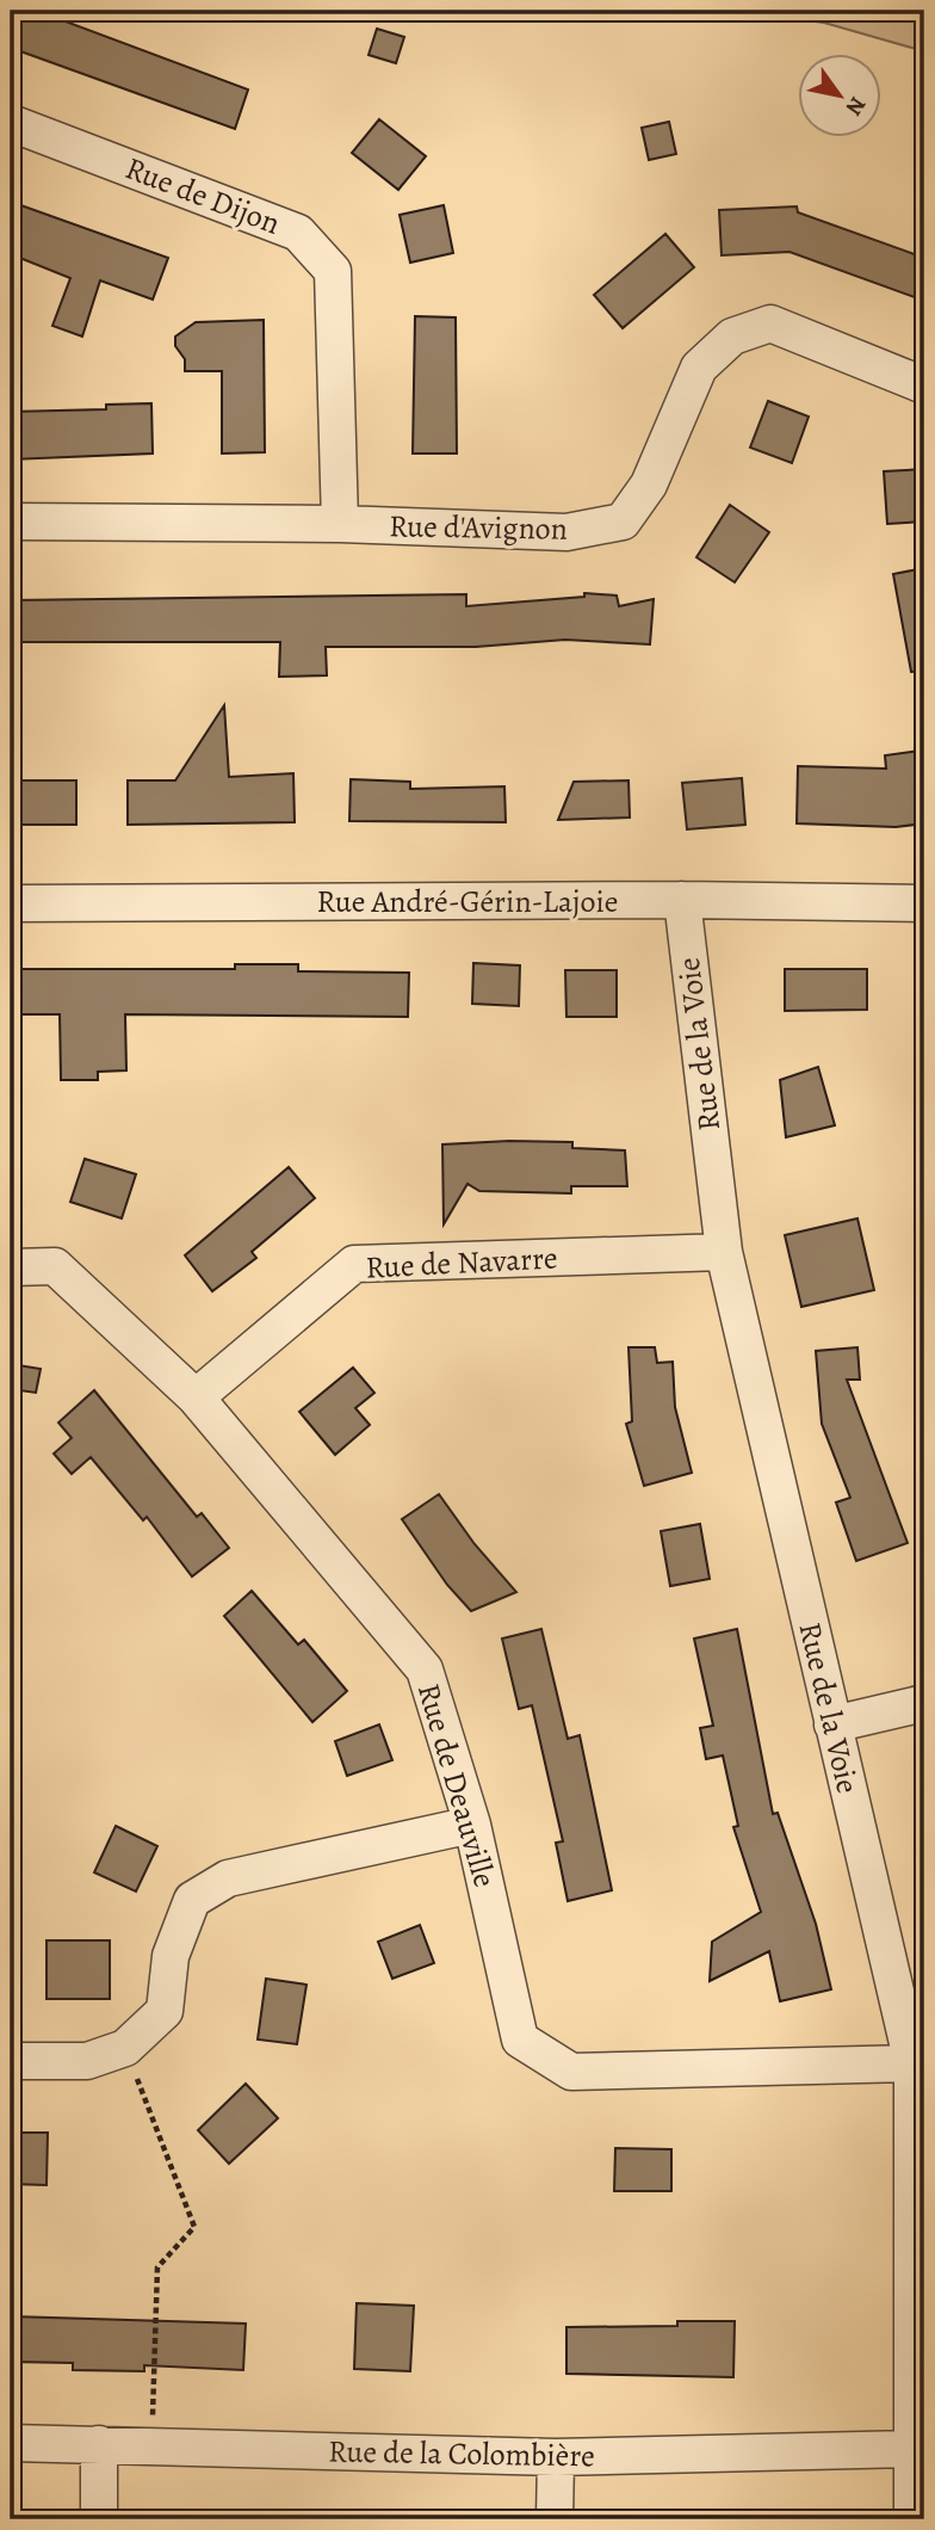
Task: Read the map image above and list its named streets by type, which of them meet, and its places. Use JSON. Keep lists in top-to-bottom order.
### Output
{
  "streets": {
    "street": [
      "Rue de Dijon",
      "Rue d'Avignon",
      "Rue André-Gérin-Lajoie",
      "Rue de la Voie",
      "Rue de Navarre",
      "Rue de Deauville",
      "Rue de la Colombière"
    ]
  },
  "crossings": [
    ["Rue de Dijon", "Rue d'Avignon"],
    ["Rue André-Gérin-Lajoie", "Rue de la Voie"],
    ["Rue de la Voie", "Rue de Navarre"],
    ["Rue de la Voie", "Rue de Deauville"],
    ["Rue de la Voie", "Rue de la Colombière"],
    ["Rue de Navarre", "Rue de Deauville"]
  ],
  "north": "bottom right"
}
